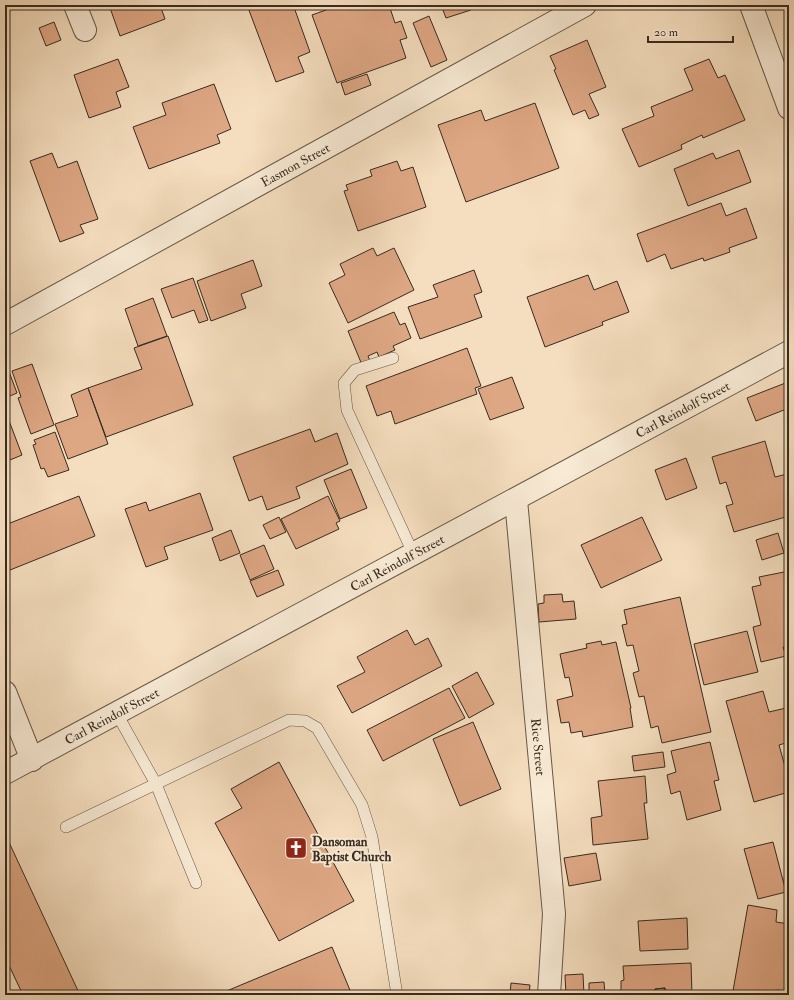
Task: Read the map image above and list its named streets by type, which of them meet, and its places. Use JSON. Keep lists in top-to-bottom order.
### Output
{
  "streets": {
    "street": ["Easmon Street", "Carl Reindolf Street", "Rice Street"]
  },
  "crossings": [
    ["Carl Reindolf Street", "Rice Street"]
  ],
  "places": {
    "church": ["Dansoman Baptist Church"]
  },
  "scale_bar": "20 m"
}
